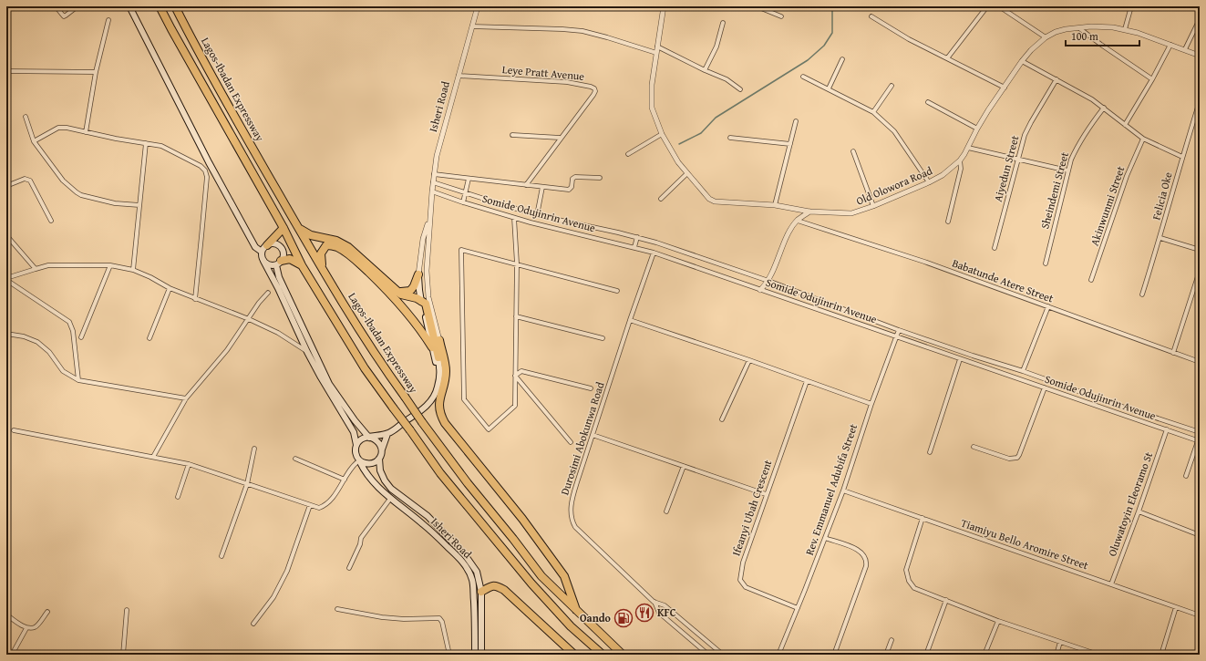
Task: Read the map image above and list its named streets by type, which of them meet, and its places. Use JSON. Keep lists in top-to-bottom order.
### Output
{
  "streets": {
    "highway": ["Lagos-Ibadan Expressway"],
    "main road": ["Isheri Road"],
    "street": [
      "Leye Pratt Avenue",
      "Aiyedun Street",
      "Old Olowora Road",
      "Sheindemi Street",
      "Felicia Oke",
      "Akinwunmi Street",
      "Somide Odujinrin Avenue",
      "Babatunde Atere Street",
      "Durosimi Abokunwa Road",
      "Rev. Emmanuel Adubifa Street",
      "Oluwatoyin Eleoramo St",
      "Ifeanyi Ubah Crescent",
      "Tiamiyu Bello Aromire Street"
    ]
  },
  "crossings": [
    ["Leye Pratt Avenue", "Isheri Road"],
    ["Isheri Road", "Somide Odujinrin Avenue"],
    ["Somide Odujinrin Avenue", "Durosimi Abokunwa Road"],
    ["Somide Odujinrin Avenue", "Rev. Emmanuel Adubifa Street"],
    ["Somide Odujinrin Avenue", "Oluwatoyin Eleoramo St"],
    ["Rev. Emmanuel Adubifa Street", "Ifeanyi Ubah Crescent"],
    ["Rev. Emmanuel Adubifa Street", "Tiamiyu Bello Aromire Street"],
    ["Oluwatoyin Eleoramo St", "Tiamiyu Bello Aromire Street"]
  ],
  "places": {
    "restaurant": ["KFC"],
    "fuel station": ["Oando"]
  },
  "scale_bar": "100 m"
}
